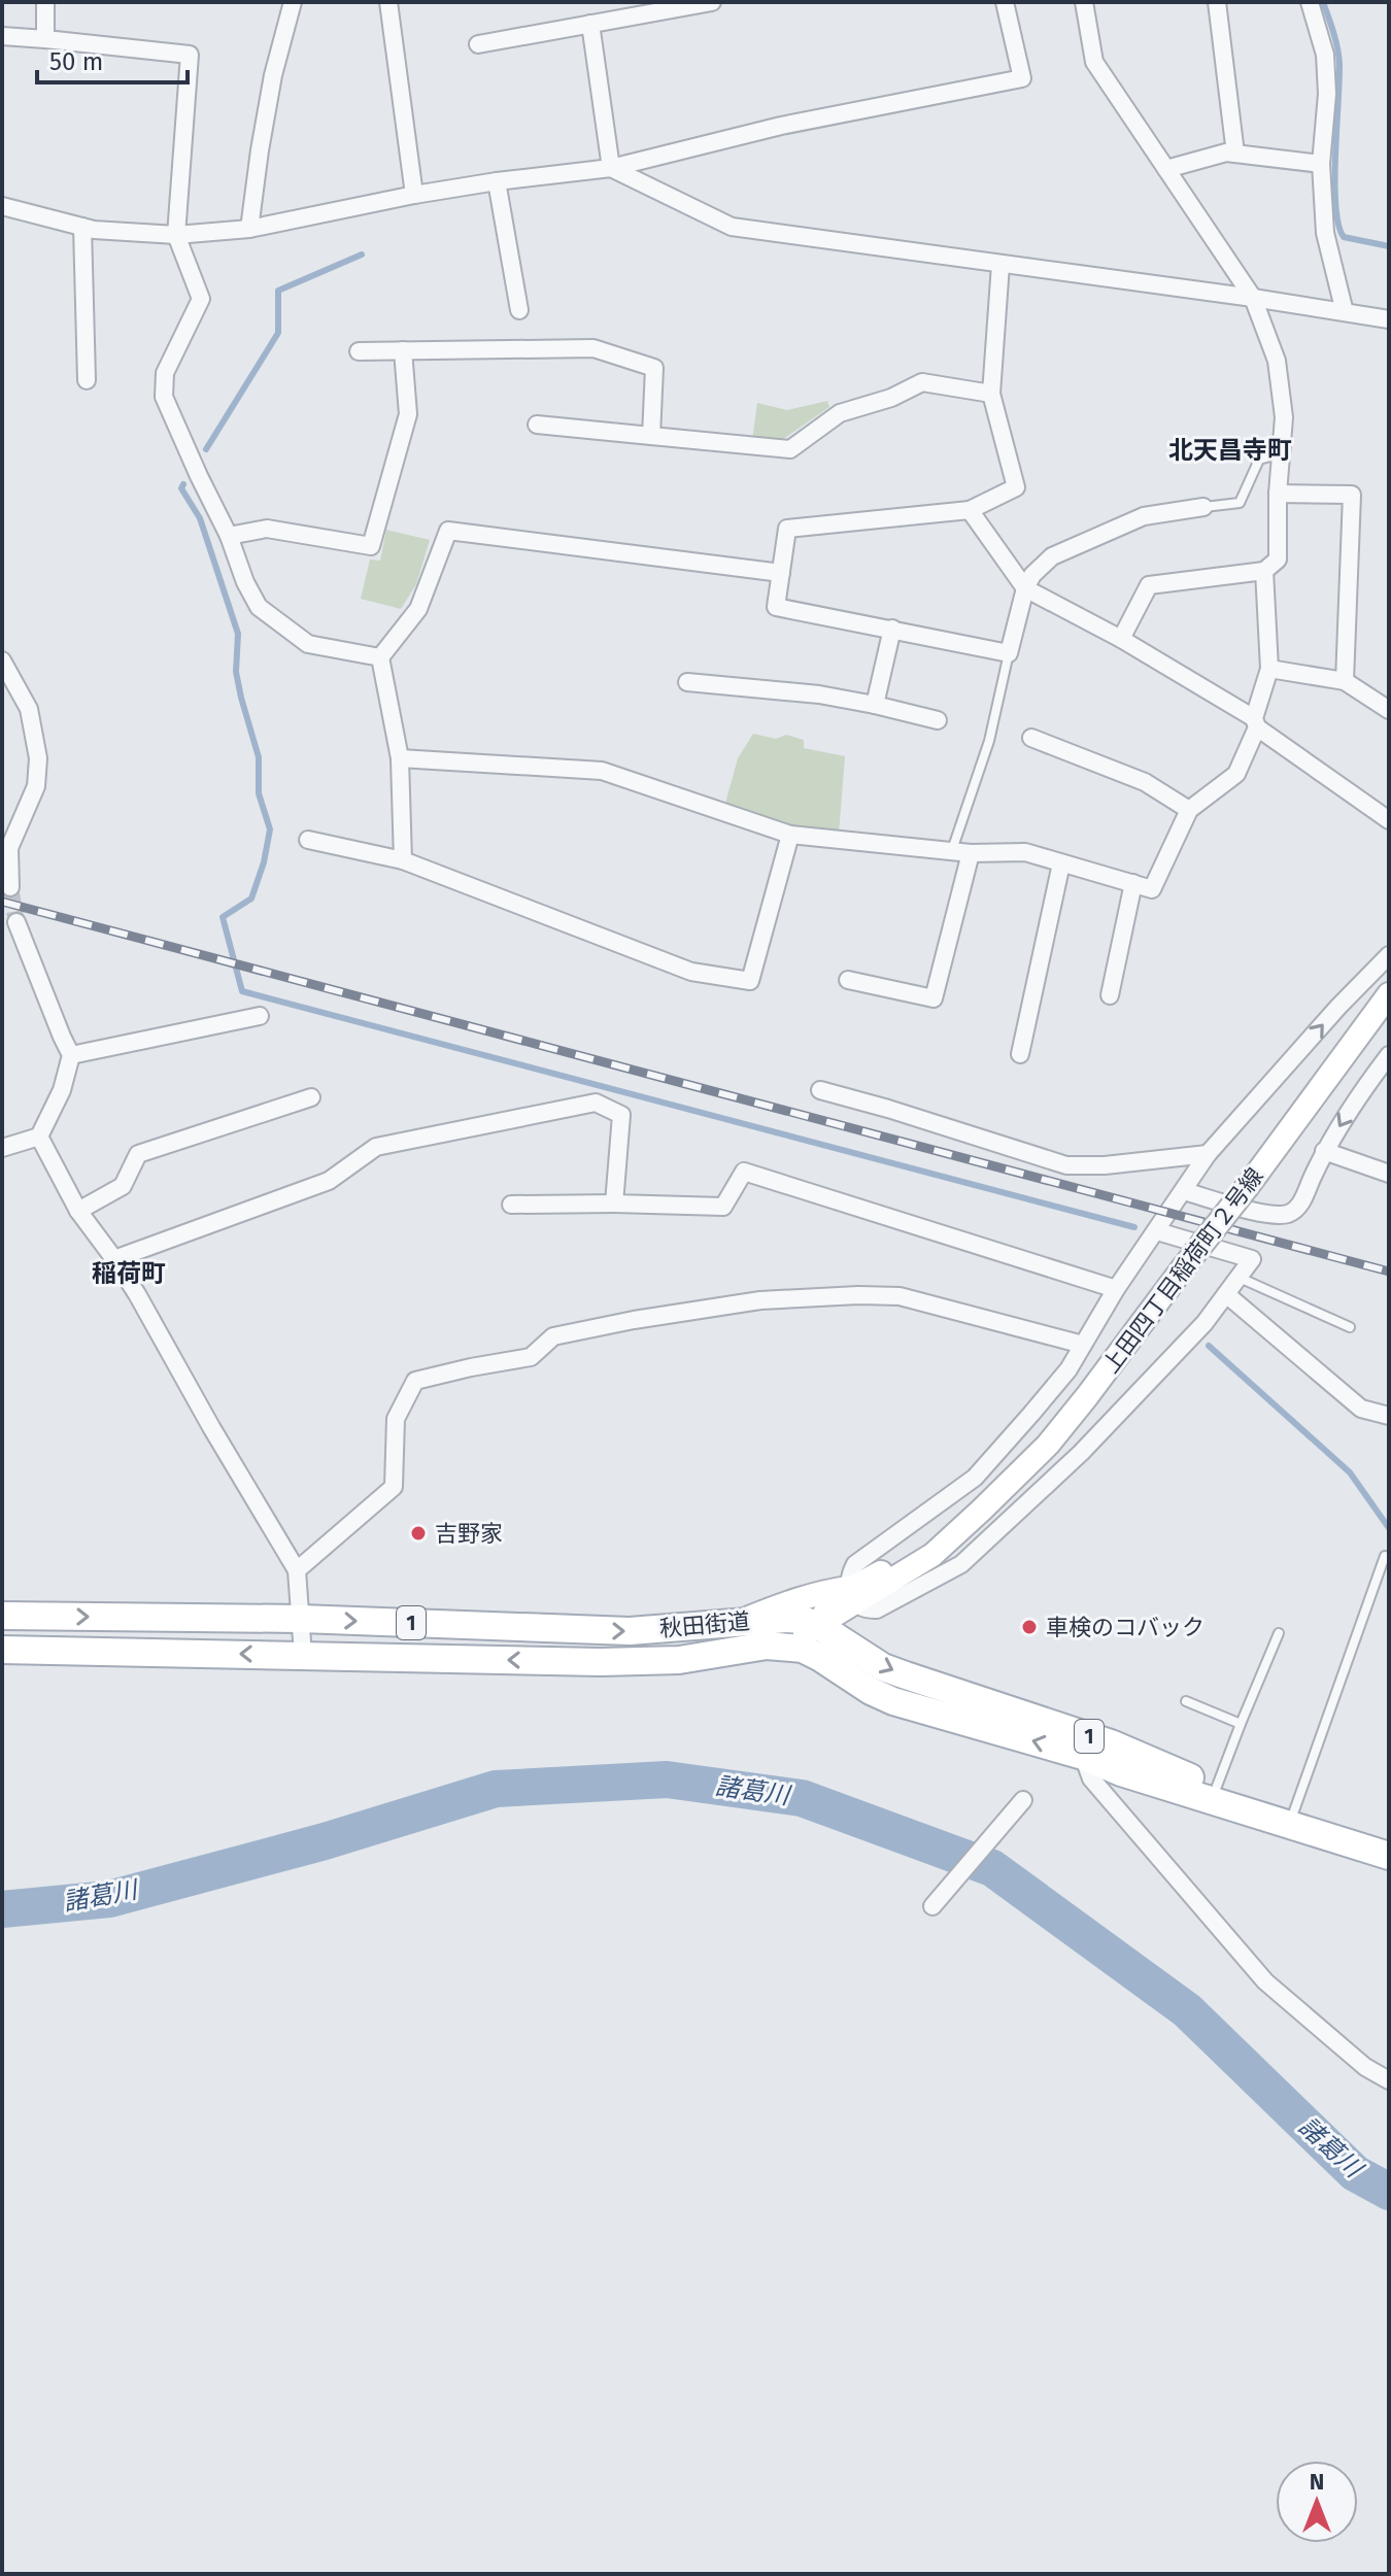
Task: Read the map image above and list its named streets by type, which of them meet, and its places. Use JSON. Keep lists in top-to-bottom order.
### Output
{
  "streets": {
    "main road": ["1", "秋田街道"],
    "street": ["上田四丁目稲荷町２号線"]
  },
  "districts": ["北天昌寺町", "稲荷町"],
  "water": ["諸葛川"],
  "places": ["吉野家", "車検のコバック"],
  "scale_bar": "50 m",
  "north": "top"
}
